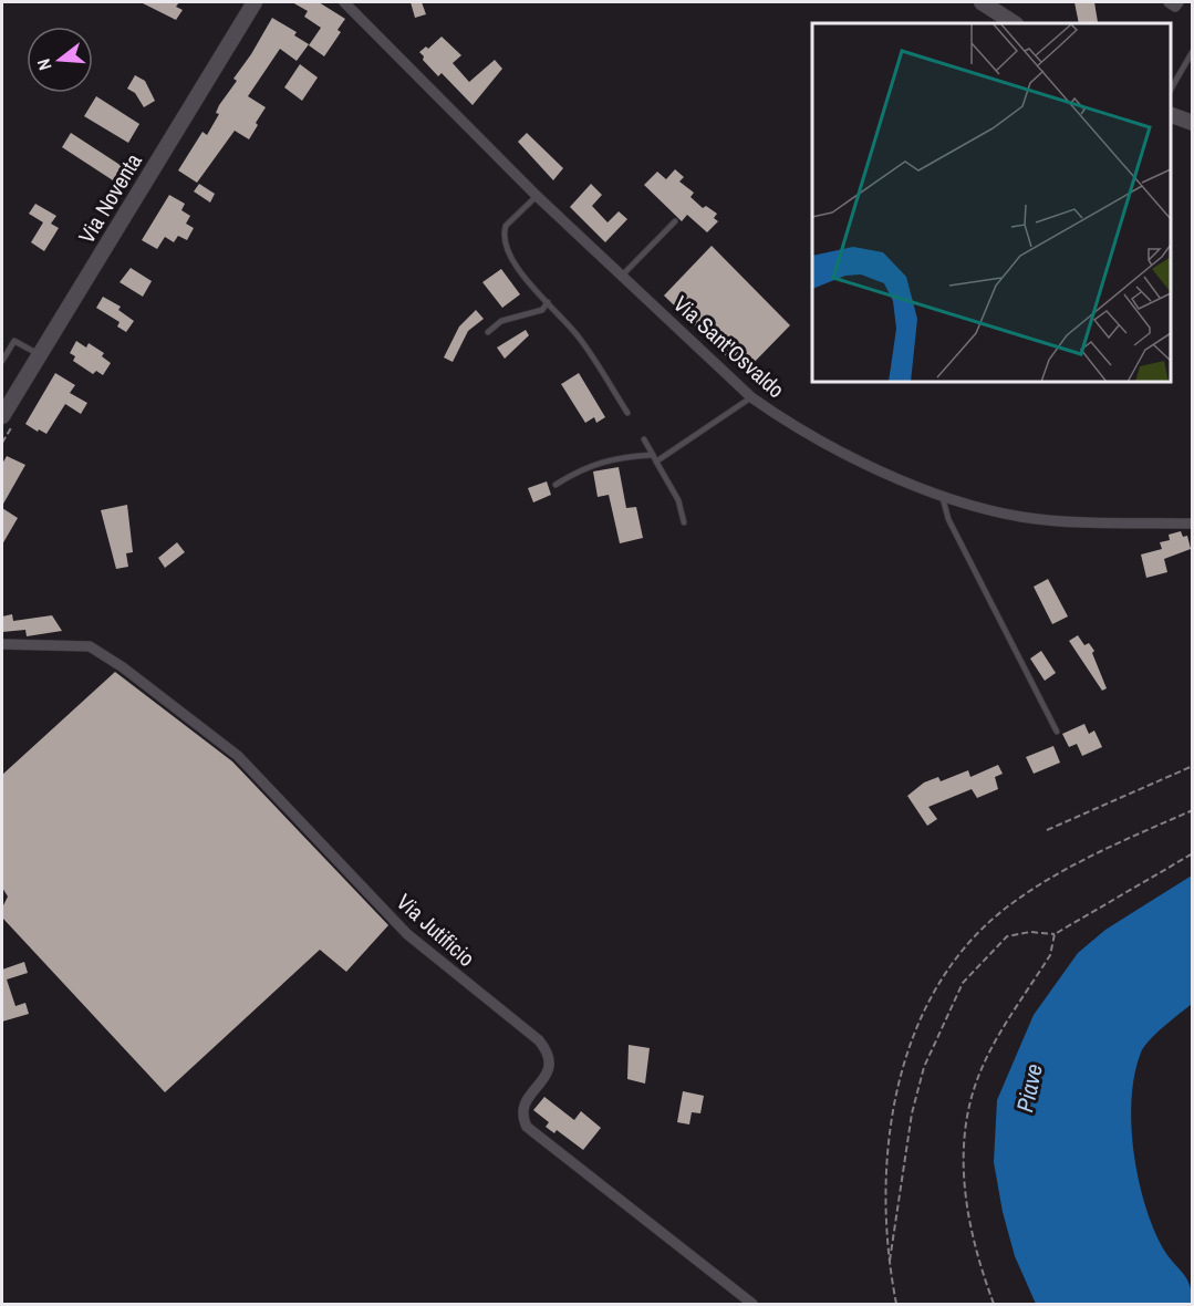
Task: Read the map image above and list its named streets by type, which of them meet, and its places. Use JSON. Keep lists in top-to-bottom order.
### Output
{
  "streets": {
    "main road": ["Via Noventa"],
    "street": ["Via Sant'Osvaldo", "Via Jutificio"]
  },
  "water": ["Piave"],
  "north": "left"
}
